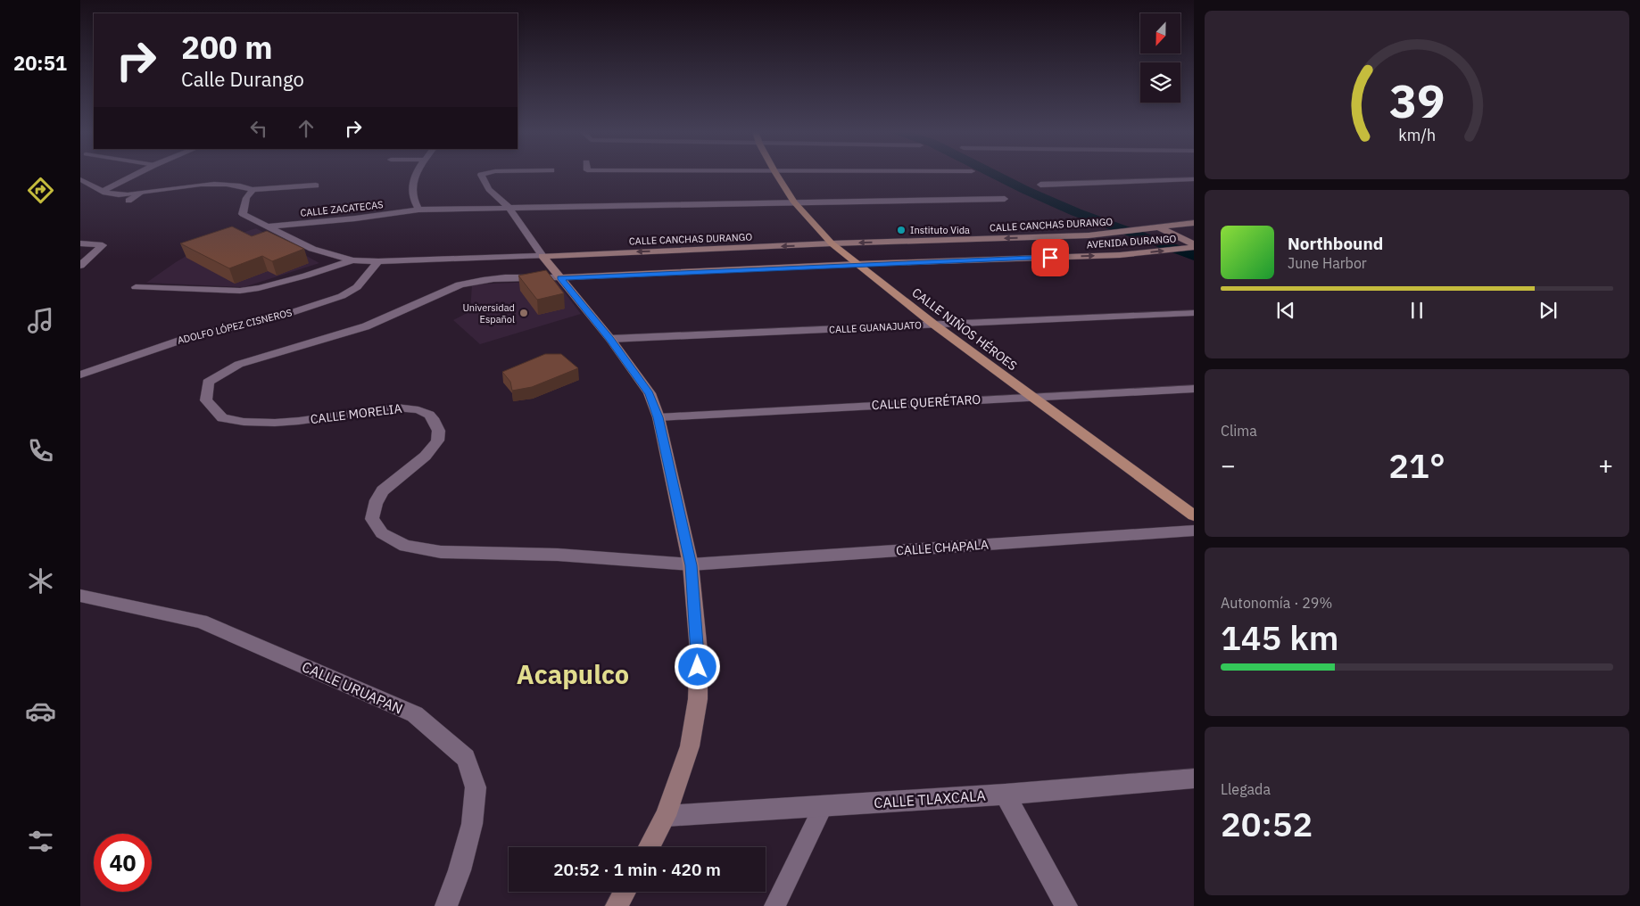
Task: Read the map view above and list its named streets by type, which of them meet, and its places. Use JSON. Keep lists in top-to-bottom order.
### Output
{
  "streets": {
    "main road": ["CALLE NIÑOS HÉROES"],
    "street": [
      "CALLE ZACATECAS",
      "CALLE CANCHAS DURANGO",
      "AVENIDA DURANGO",
      "ADOLFO LÓPEZ CISNEROS",
      "CALLE GUANAJUATO",
      "CALLE QUERÉTARO",
      "CALLE MORELIA",
      "CALLE CHAPALA",
      "CALLE URUAPAN",
      "CALLE TLAXCALA"
    ]
  },
  "crossings": [
    ["CALLE ZACATECAS", "CALLE CANCHAS DURANGO"],
    ["CALLE CANCHAS DURANGO", "ADOLFO LÓPEZ CISNEROS"],
    ["CALLE CANCHAS DURANGO", "CALLE NIÑOS HÉROES"],
    ["AVENIDA DURANGO", "CALLE NIÑOS HÉROES"],
    ["CALLE GUANAJUATO", "CALLE NIÑOS HÉROES"],
    ["CALLE NIÑOS HÉROES", "CALLE QUERÉTARO"],
    ["CALLE MORELIA", "CALLE CHAPALA"]
  ],
  "districts": ["Acapulco"],
  "places": ["Instituto Vida", "Universidad Español"],
  "north": "bottom",
  "page": {
    "tabs": "20:51",
    "turn": ["200 m", "Calle Durango"],
    "song": ["Northbound", "June Harbor"],
    "tile": [
      "Clima",
      ["Autonomía · 29%", "145 km"],
      ["Llegada", "20:52"]
    ],
    "heat": ["−", "21°", "+"],
    "limit": "40",
    "trip": "20:52 · 1 min · 420 m",
    "gauge": ["39", "km/h"]
  }
}
